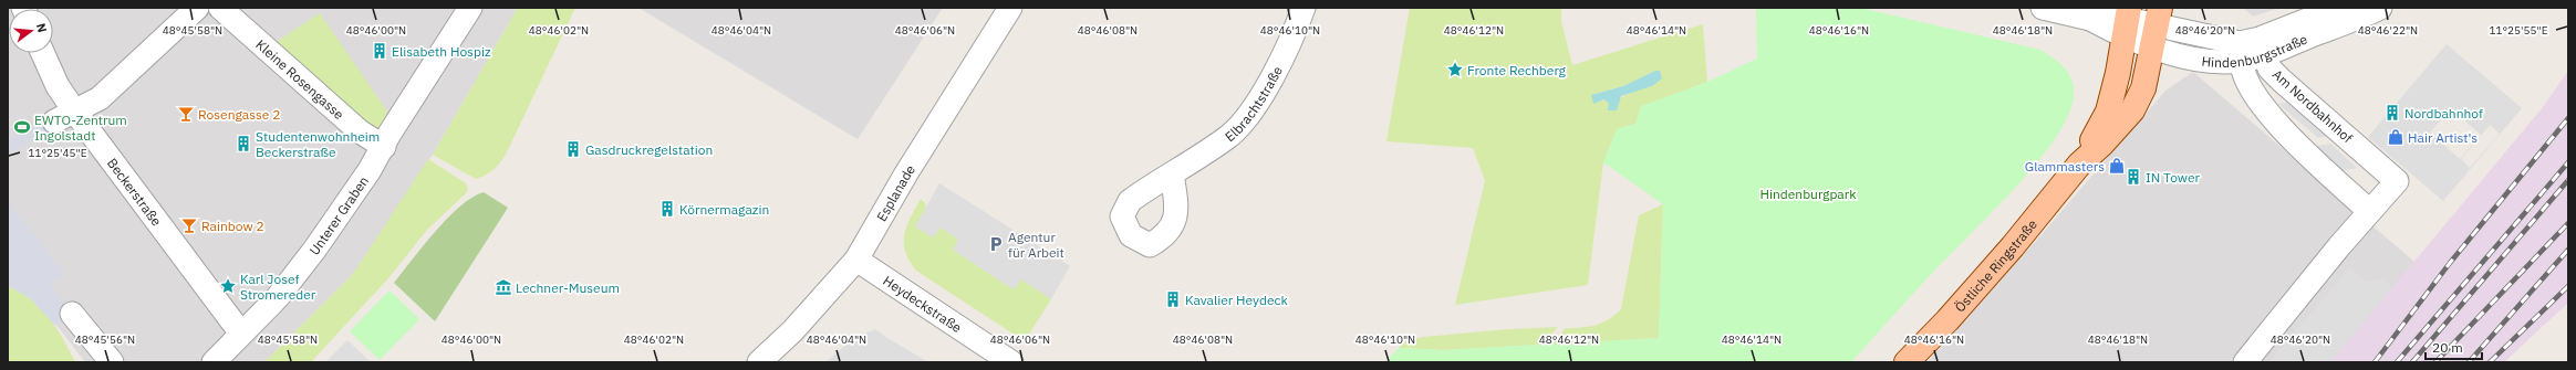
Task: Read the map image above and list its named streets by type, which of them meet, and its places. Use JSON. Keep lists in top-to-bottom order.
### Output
{
  "streets": {
    "main road": ["Östliche Ringstraße"],
    "street": [
      "Hindenburgstraße",
      "Kleine Rosengasse",
      "Elbrachtstraße",
      "Am Nordbahnhof",
      "Beckerstraße",
      "Esplanade",
      "Unterer Graben",
      "Heydeckstraße"
    ]
  },
  "crossings": [
    ["Hindenburgstraße", "Am Nordbahnhof"],
    ["Hindenburgstraße", "Östliche Ringstraße"],
    ["Kleine Rosengasse", "Unterer Graben"],
    ["Beckerstraße", "Unterer Graben"],
    ["Esplanade", "Heydeckstraße"]
  ],
  "parks": ["Hindenburgpark"],
  "places": {
    "building": [
      "Elisabeth Hospiz",
      "Nordbahnhof",
      "Studentenwohnheim Beckerstraße",
      "Gasdruckregelstation",
      "IN Tower",
      "Körnermagazin",
      "Kavalier Heydeck"
    ],
    "place": ["Fronte Rechberg", "Karl Josef Stromereder"],
    "bar": ["Rosengasse 2", "Rainbow 2"],
    "sports": ["EWTO-Zentrum Ingolstadt"],
    "shop": ["Hair Artist's", "Glammasters"],
    "parking": ["Agentur für Arbeit"],
    "museum": ["Lechner-Museum"]
  },
  "scale_bar": "20 m",
  "north": "right",
  "coordinates": [
    "11°25'55\"E",
    "48°45'58\"N",
    "48°46'00\"N",
    "48°46'02\"N",
    "48°46'04\"N",
    "48°46'06\"N",
    "48°46'08\"N",
    "48°46'10\"N",
    "48°46'12\"N",
    "48°46'14\"N",
    "48°46'16\"N",
    "48°46'18\"N",
    "48°46'20\"N",
    "48°46'22\"N",
    "11°25'45\"E",
    "48°45'56\"N"
  ]
}
